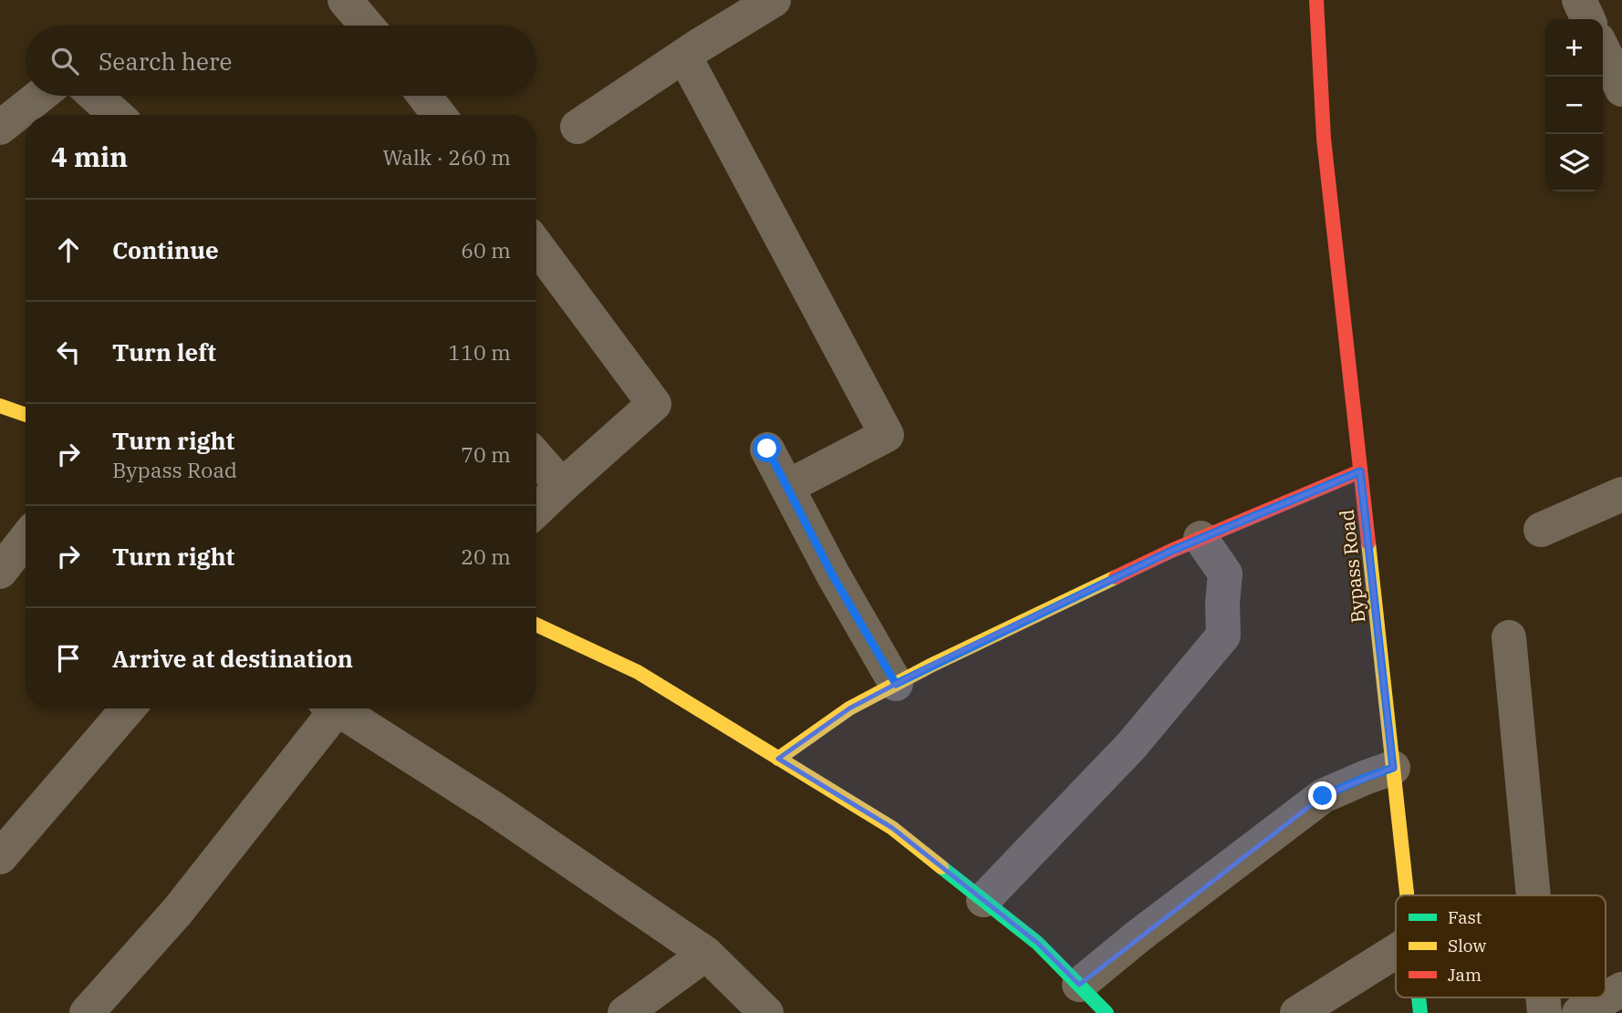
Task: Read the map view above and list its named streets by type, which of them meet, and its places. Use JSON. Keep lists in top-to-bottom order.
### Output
{
  "streets": {
    "street": ["Bypass Road"]
  },
  "legend": ["Fast", "Slow", "Jam"],
  "page": {
    "map_buttons": ["+", "−"],
    "search": "Search here",
    "heading": ["4 min", "Walk · 260 m"],
    "list": [
      ["Continue", "60 m"],
      ["Turn left", "110 m"],
      ["Turn right", "Bypass Road", "70 m"],
      ["Turn right", "20 m"],
      "Arrive at destination"
    ]
  }
}
